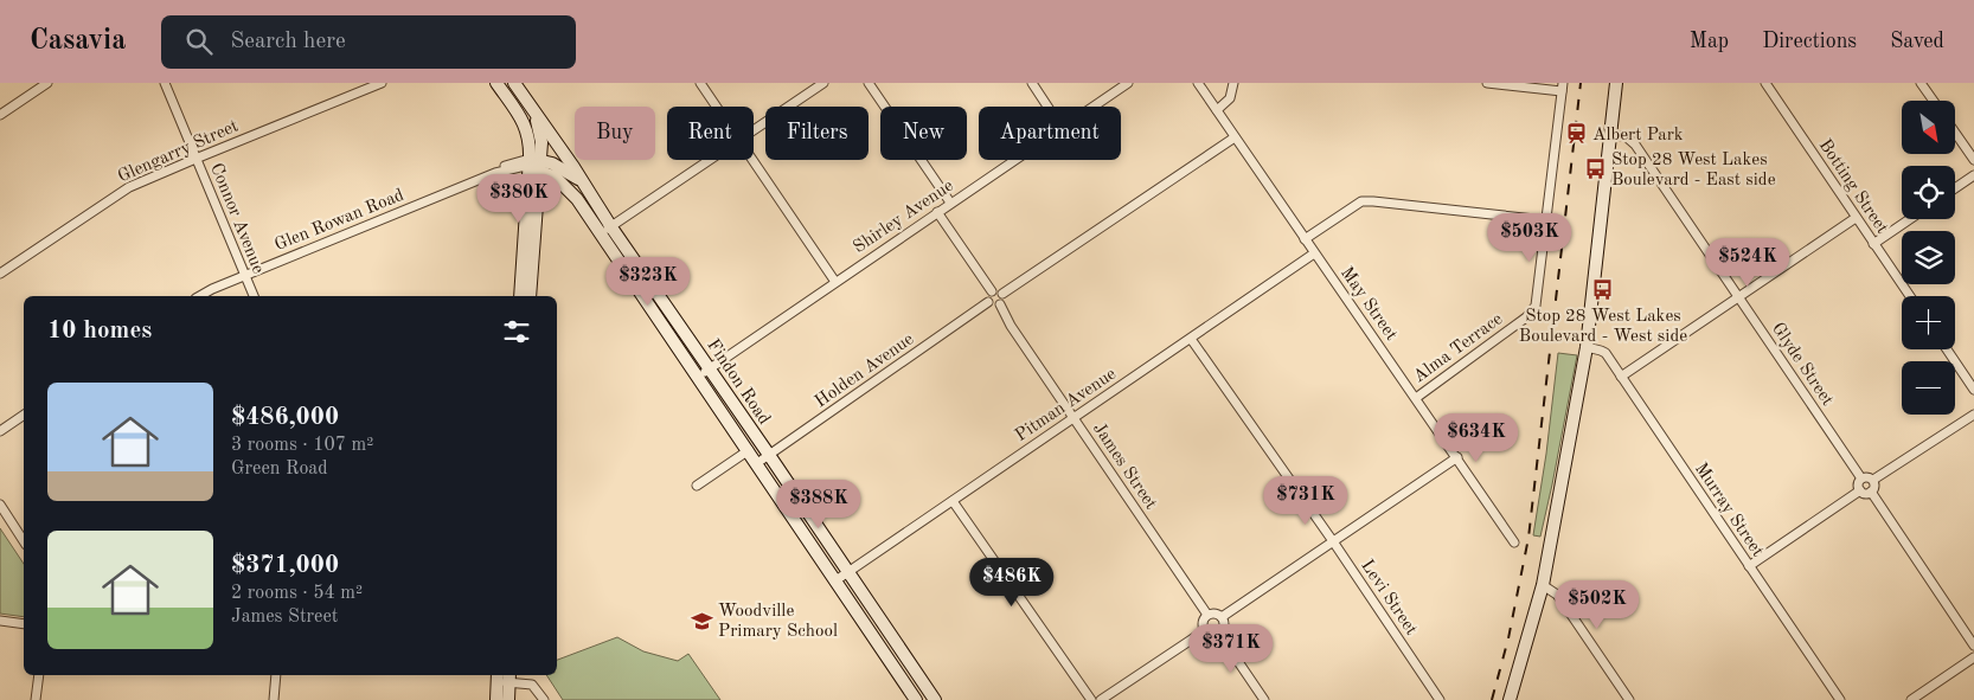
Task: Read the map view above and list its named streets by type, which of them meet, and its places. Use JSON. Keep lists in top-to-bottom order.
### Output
{
  "streets": {
    "main road": ["Findon Road"],
    "street": [
      "Glengarry Street",
      "Botting Street",
      "Shirley Avenue",
      "Connor Avenue",
      "Glen Rowan Road",
      "May Street",
      "Alma Terrace",
      "Glyde Street",
      "Holden Avenue",
      "Pitman Avenue",
      "James Street",
      "Murray Street",
      "Levi Street"
    ]
  },
  "crossings": [
    ["Glengarry Street", "Connor Avenue"],
    ["Shirley Avenue", "Findon Road"],
    ["Connor Avenue", "Glen Rowan Road"],
    ["Glen Rowan Road", "Findon Road"],
    ["May Street", "Alma Terrace"],
    ["May Street", "Pitman Avenue"],
    ["Holden Avenue", "Findon Road"],
    ["Holden Avenue", "James Street"],
    ["Findon Road", "Pitman Avenue"],
    ["Pitman Avenue", "James Street"],
    ["Pitman Avenue", "Levi Street"]
  ],
  "places": {
    "station": ["Albert Park"],
    "bus stop": ["Stop 28 West Lakes Boulevard - East side", "Stop 28 West Lakes Boulevard - West side"],
    "school or university": ["Woodville Primary School"]
  },
  "north": "bottom right",
  "page": {
    "header": "Casavia",
    "search": "Search here",
    "nav": ["Map", "Directions", "Saved"],
    "map_buttons": ["+", "−"],
    "chip": [
      "Buy",
      "Rent",
      "Filters",
      "New",
      "Apartment"
    ],
    "price": [
      "$380K",
      "$503K",
      "$524K",
      "$323K",
      "$634K",
      "$731K",
      "$388K",
      "$486K",
      "$502K",
      "$371K"
    ],
    "heading": "10 homes",
    "list": [
      {
        "name": "$486,000",
        "note": "3 rooms · 107 m² · Green Road"
      },
      {
        "name": "$371,000",
        "note": "2 rooms · 54 m² · James Street"
      }
    ]
  }
}
